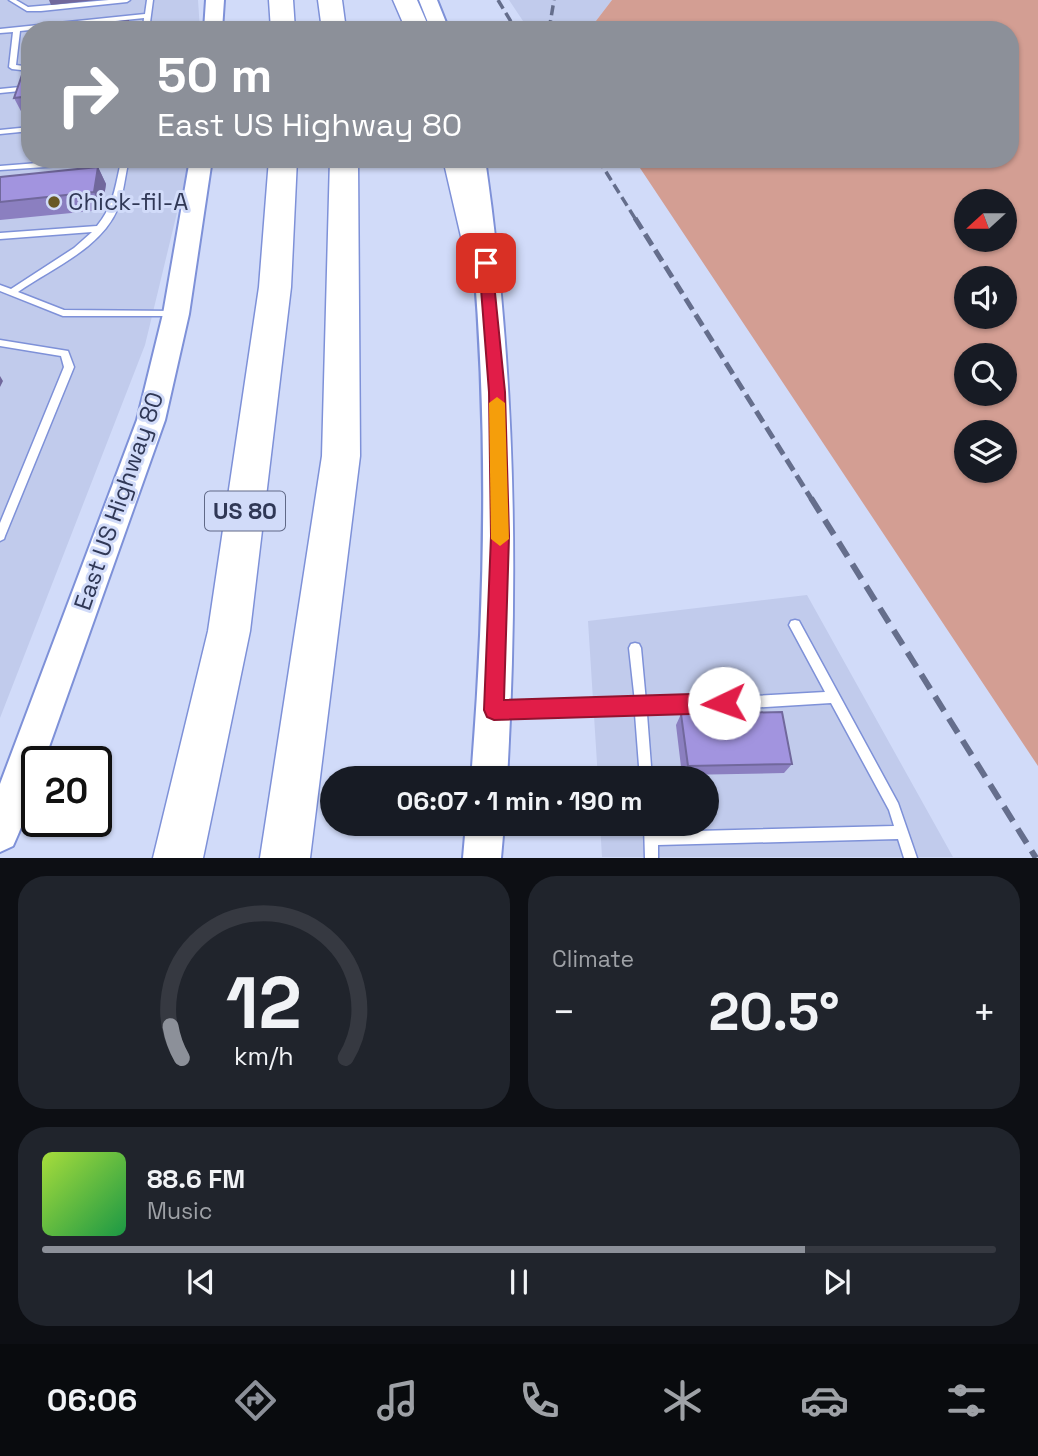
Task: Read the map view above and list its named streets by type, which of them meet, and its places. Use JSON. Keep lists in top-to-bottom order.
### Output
{
  "streets": {
    "highway": ["US 80"],
    "main road": ["East US Highway 80"]
  },
  "places": ["Chick-fil-A"],
  "north": "left",
  "page": {
    "turn": ["50 m", "East US Highway 80"],
    "limit": "20",
    "trip": "06:07 · 1 min · 190 m",
    "tile": "Climate",
    "heat": ["−", "20.5°", "+"],
    "song": ["88.6 FM", "Music"],
    "tabs": "06:06",
    "gauge": ["12", "km/h"]
  }
}
